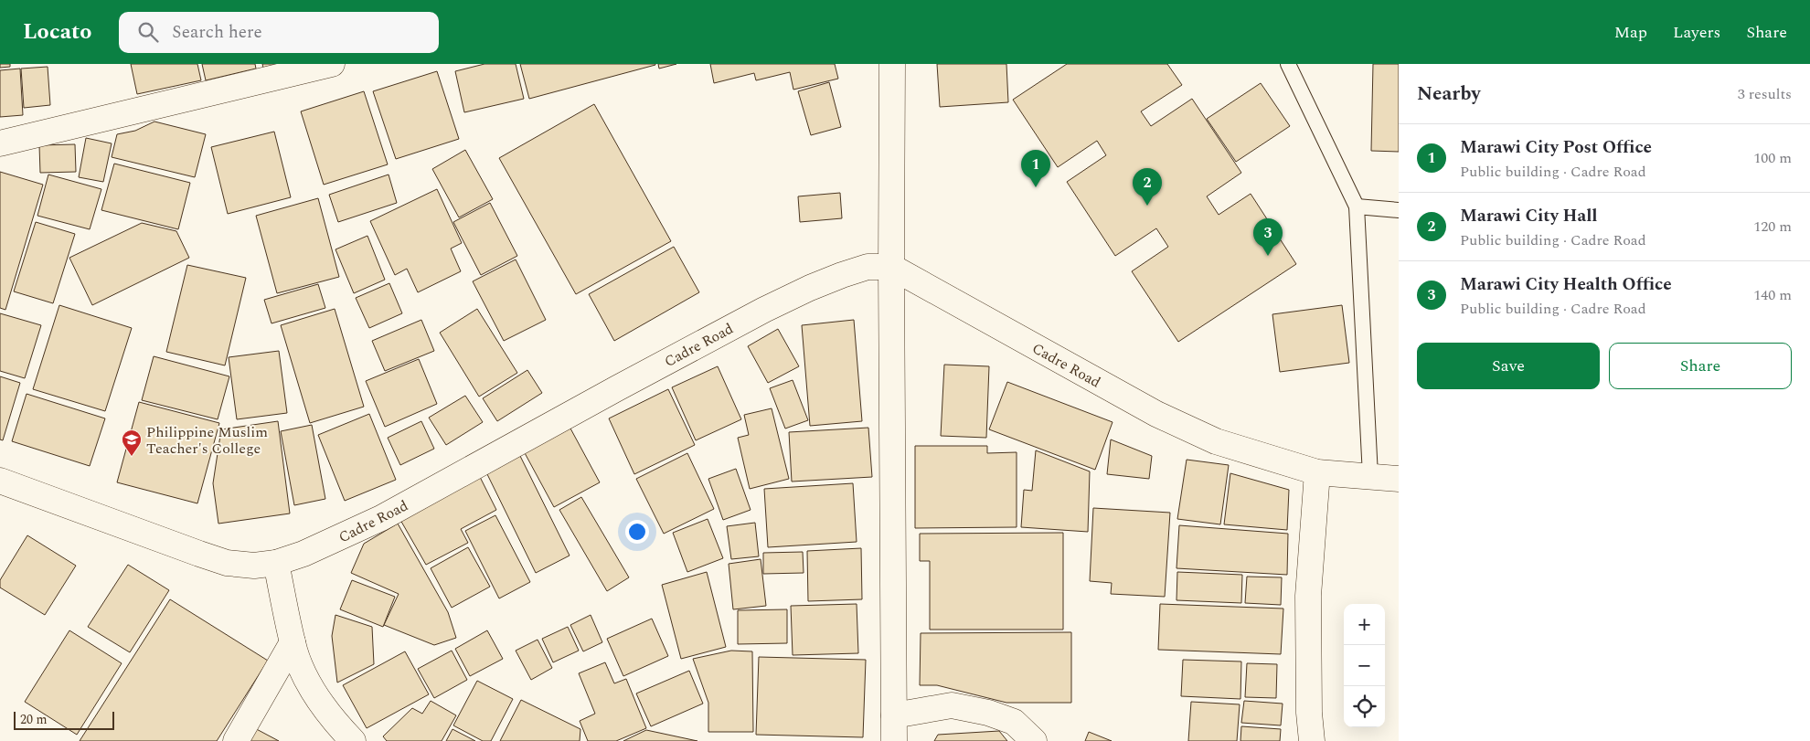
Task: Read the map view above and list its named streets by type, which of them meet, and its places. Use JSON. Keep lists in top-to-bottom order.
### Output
{
  "streets": {
    "main road": ["Cadre Road"]
  },
  "places": {
    "school or university": ["Philippine Muslim Teacher's College"]
  },
  "scale_bar": "20 m",
  "page": {
    "header": "Locato",
    "search": "Search here",
    "nav": ["Map", "Layers", "Share"],
    "heading": ["Nearby", "3 results"],
    "list": [
      {
        "mark": "1",
        "name": "Marawi City Post Office",
        "note": "Public building · Cadre Road",
        "value": "100 m"
      },
      {
        "mark": "2",
        "name": "Marawi City Hall",
        "note": "Public building · Cadre Road",
        "value": "120 m"
      },
      {
        "mark": "3",
        "name": "Marawi City Health Office",
        "note": "Public building · Cadre Road",
        "value": "140 m"
      }
    ],
    "pins": ["1", "2", "3"],
    "buttons": ["Save", "Share"],
    "map_buttons": ["+", "−"],
    "scale": "20 m"
  }
}
